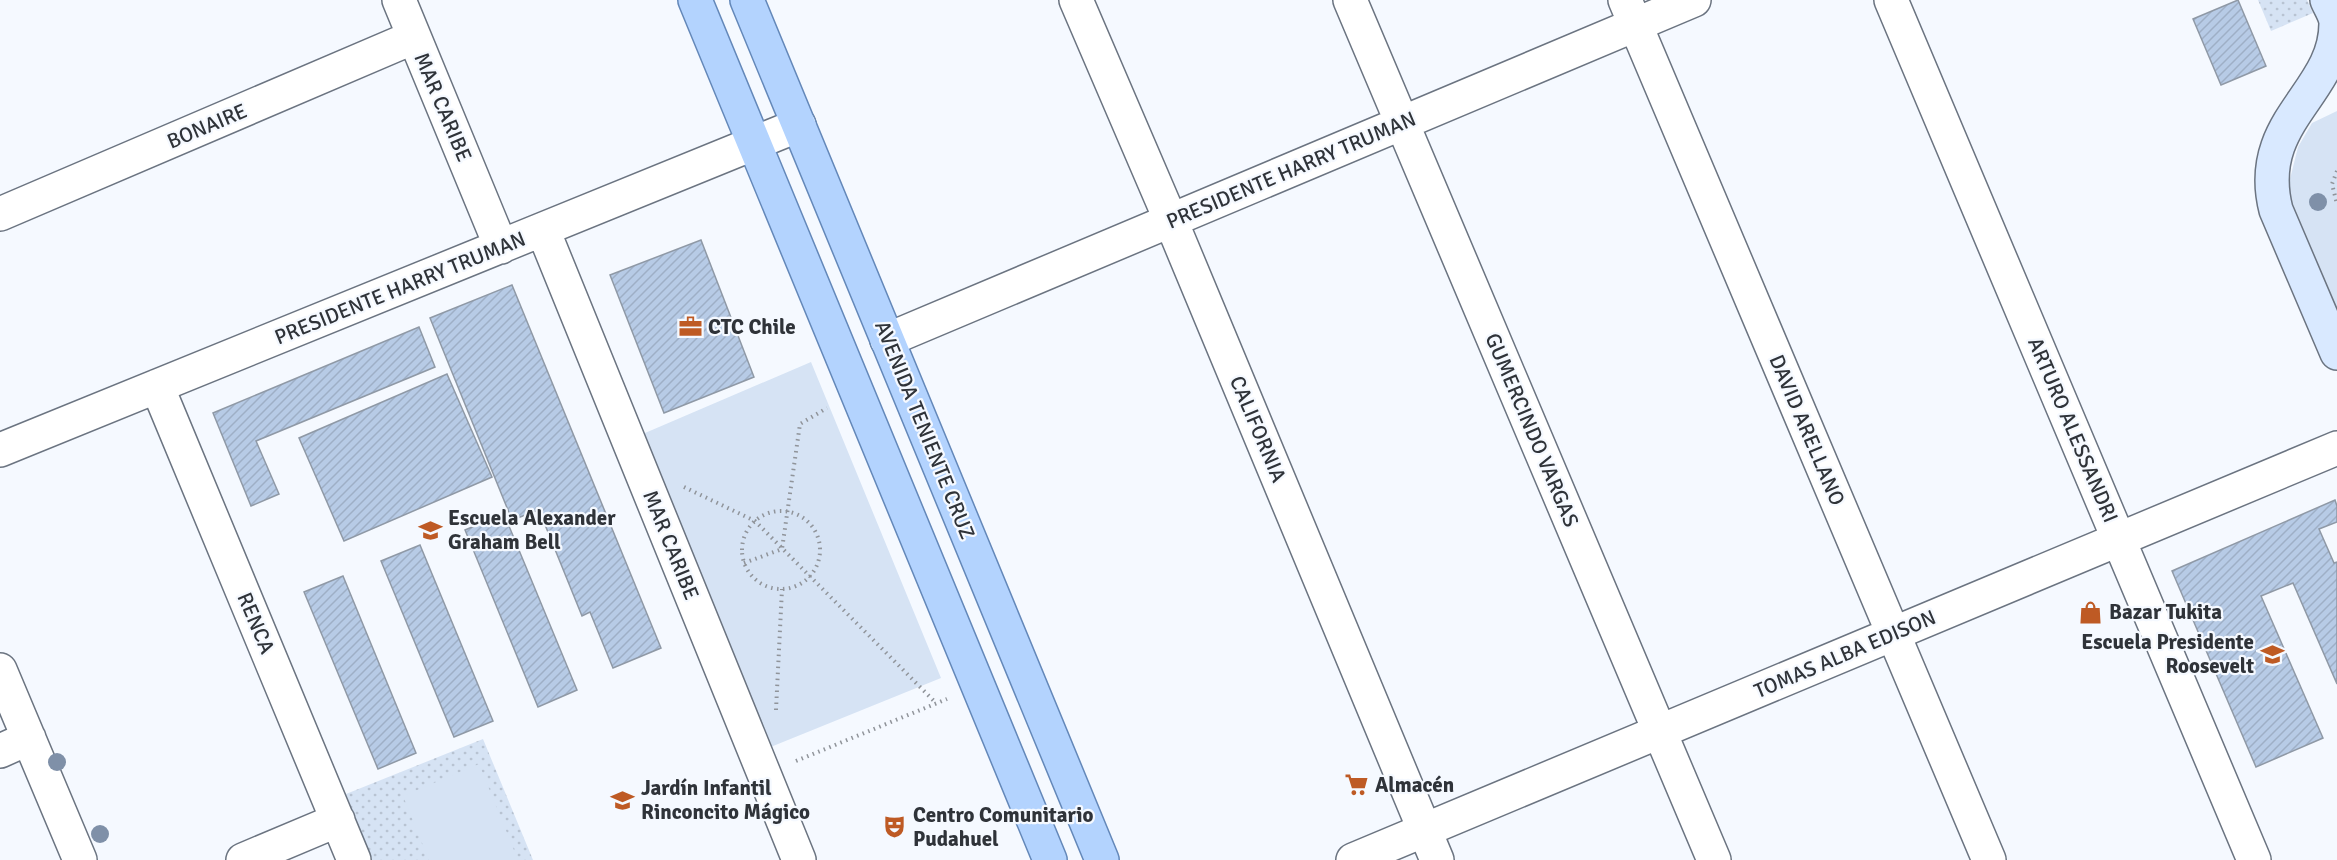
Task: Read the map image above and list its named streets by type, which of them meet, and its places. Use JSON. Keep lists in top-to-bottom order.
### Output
{
  "streets": {
    "main road": ["AVENIDA TENIENTE CRUZ"],
    "street": [
      "MAR CARIBE",
      "BONAIRE",
      "PRESIDENTE HARRY TRUMAN",
      "CALIFORNIA",
      "GUMERCINDO VARGAS",
      "DAVID ARELLANO",
      "ARTURO ALESSANDRI",
      "RENCA",
      "TOMAS ALBA EDISON"
    ]
  },
  "crossings": [
    ["MAR CARIBE", "BONAIRE"],
    ["MAR CARIBE", "PRESIDENTE HARRY TRUMAN"],
    ["PRESIDENTE HARRY TRUMAN", "CALIFORNIA"],
    ["PRESIDENTE HARRY TRUMAN", "AVENIDA TENIENTE CRUZ"],
    ["PRESIDENTE HARRY TRUMAN", "GUMERCINDO VARGAS"],
    ["PRESIDENTE HARRY TRUMAN", "DAVID ARELLANO"],
    ["PRESIDENTE HARRY TRUMAN", "RENCA"],
    ["CALIFORNIA", "TOMAS ALBA EDISON"],
    ["GUMERCINDO VARGAS", "TOMAS ALBA EDISON"],
    ["DAVID ARELLANO", "TOMAS ALBA EDISON"],
    ["ARTURO ALESSANDRI", "TOMAS ALBA EDISON"]
  ],
  "places": {
    "office": ["CTC Chile"],
    "school or university": ["Escuela Alexander Graham Bell", "Escuela Presidente Roosevelt", "Jardín Infantil Rinconcito Mágico"],
    "shop": ["Bazar Tukita"],
    "supermarket": ["Almacén"],
    "theatre": ["Centro Comunitario Pudahuel"]
  }
}
